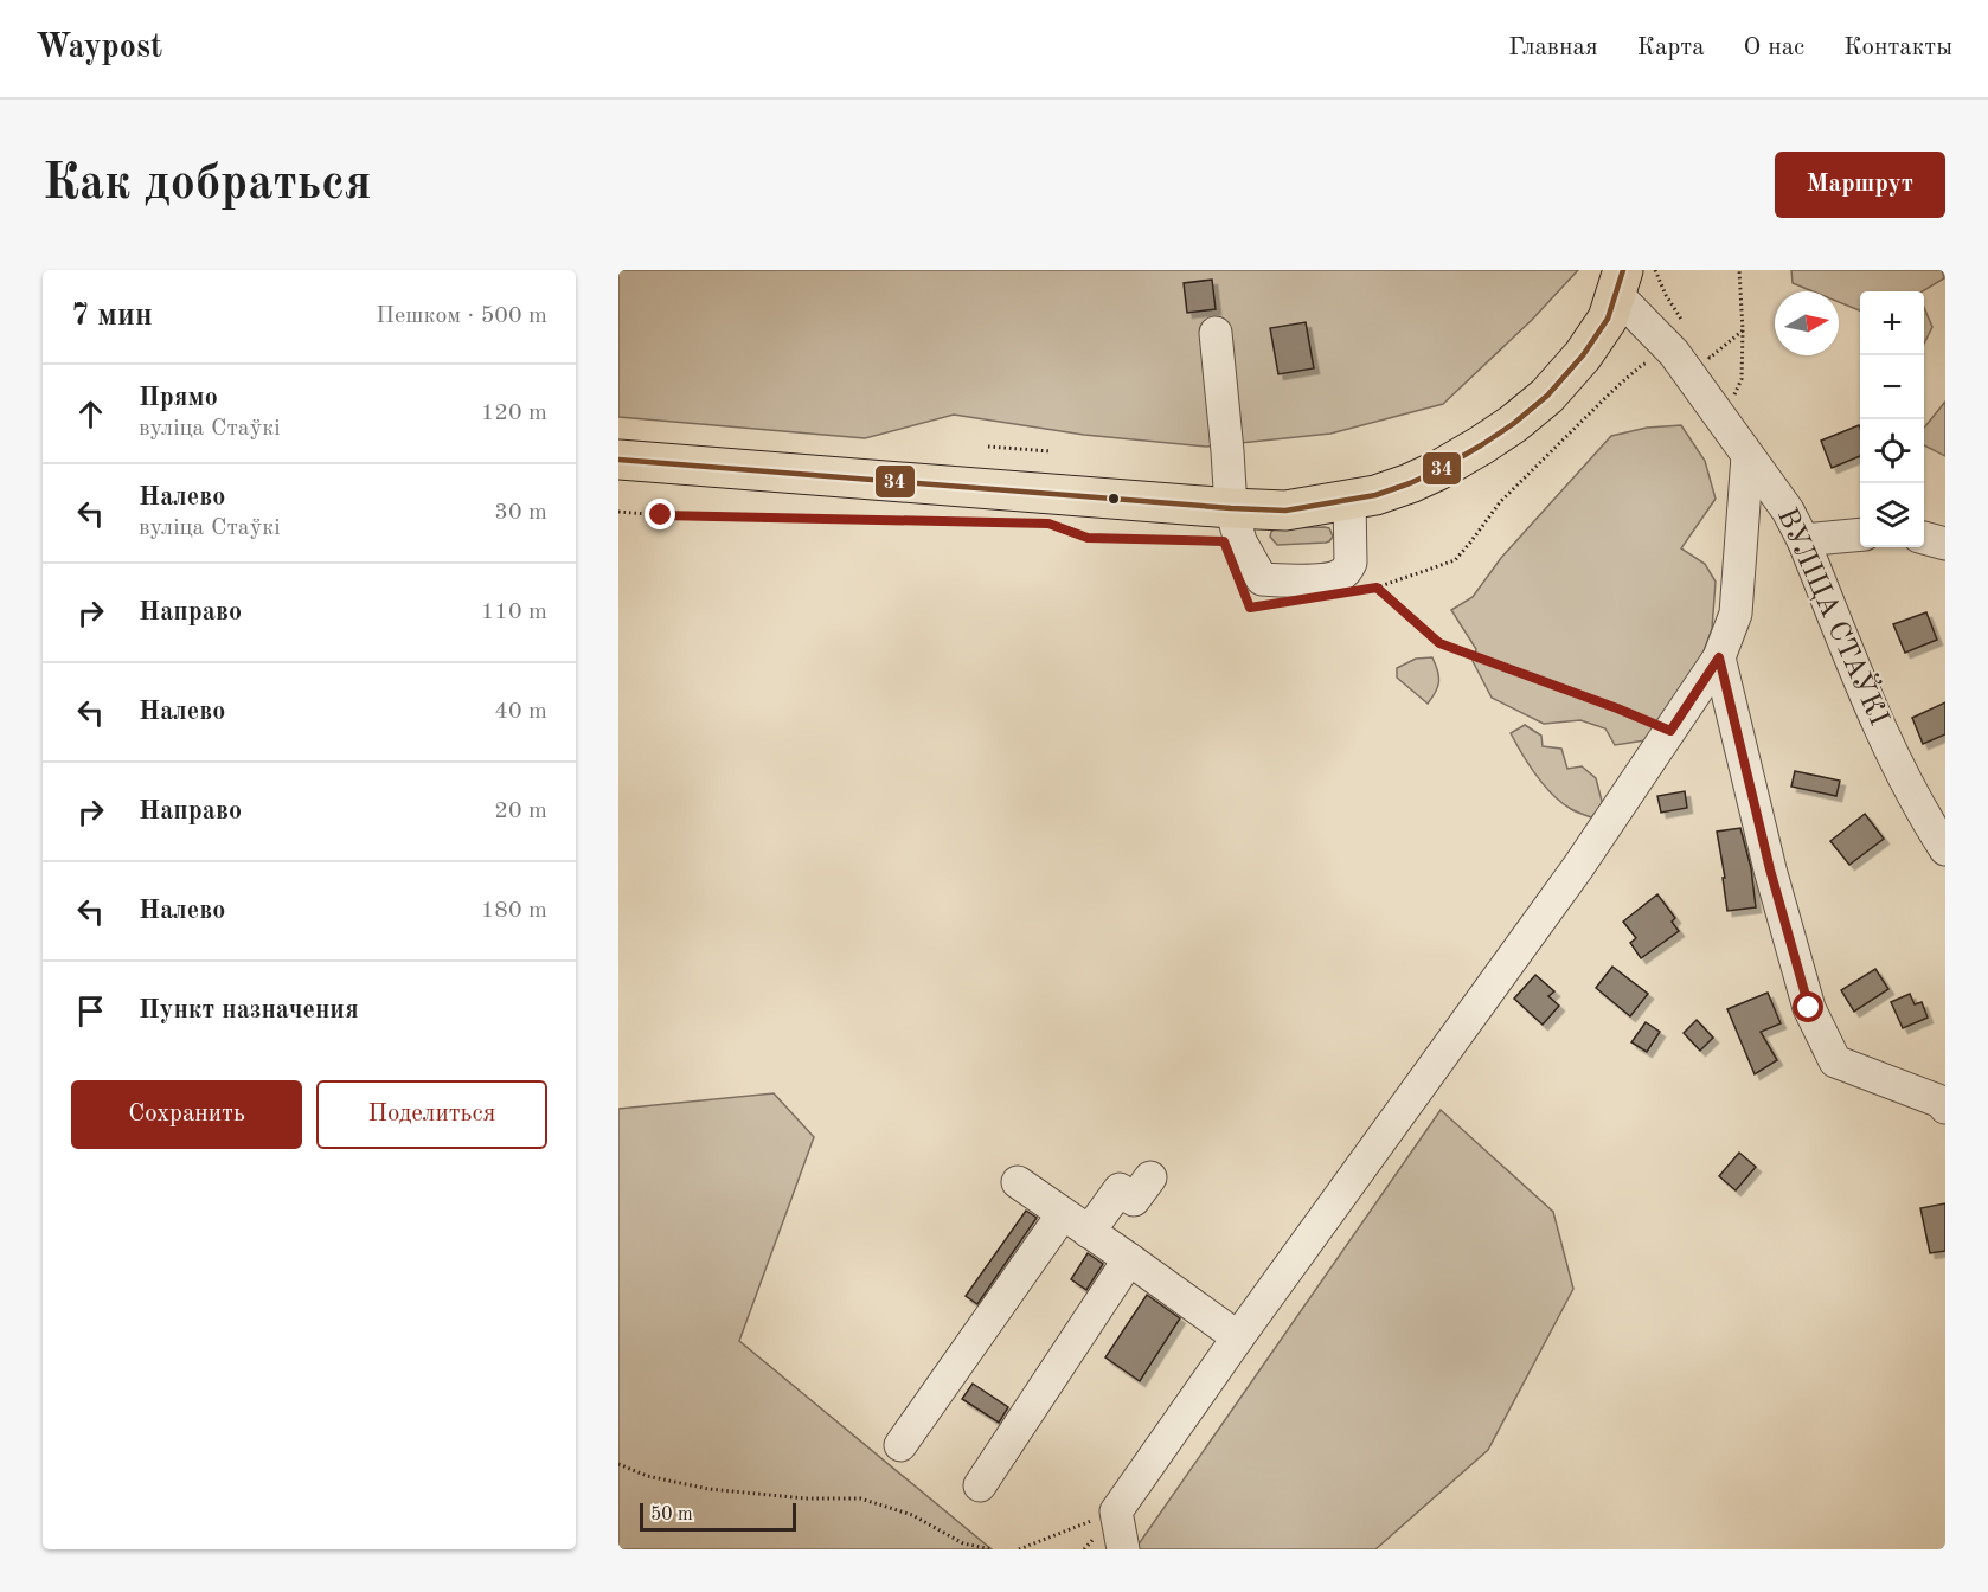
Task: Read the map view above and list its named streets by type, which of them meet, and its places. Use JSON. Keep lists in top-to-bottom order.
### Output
{
  "streets": {
    "street": ["ВУЛІЦА СТАЎКІ"]
  },
  "lines": ["transit line 34"],
  "scale_bar": "50 m",
  "north": "right",
  "page": {
    "header": "Waypost",
    "nav": [
      "Главная",
      "Карта",
      "О нас",
      "Контакты"
    ],
    "buttons": [
      "Маршрут",
      ["Сохранить", "Поделиться"]
    ],
    "title": "Как добраться",
    "heading": ["7 мин", "Пешком · 500 m"],
    "map_buttons": ["+", "−"],
    "list": [
      ["Прямо", "вуліца Стаўкі", "120 m"],
      ["Налево", "вуліца Стаўкі", "30 m"],
      ["Направо", "110 m"],
      ["Налево", "40 m"],
      ["Направо", "20 m"],
      ["Налево", "180 m"],
      "Пункт назначения"
    ],
    "scale": "50 m"
  }
}
